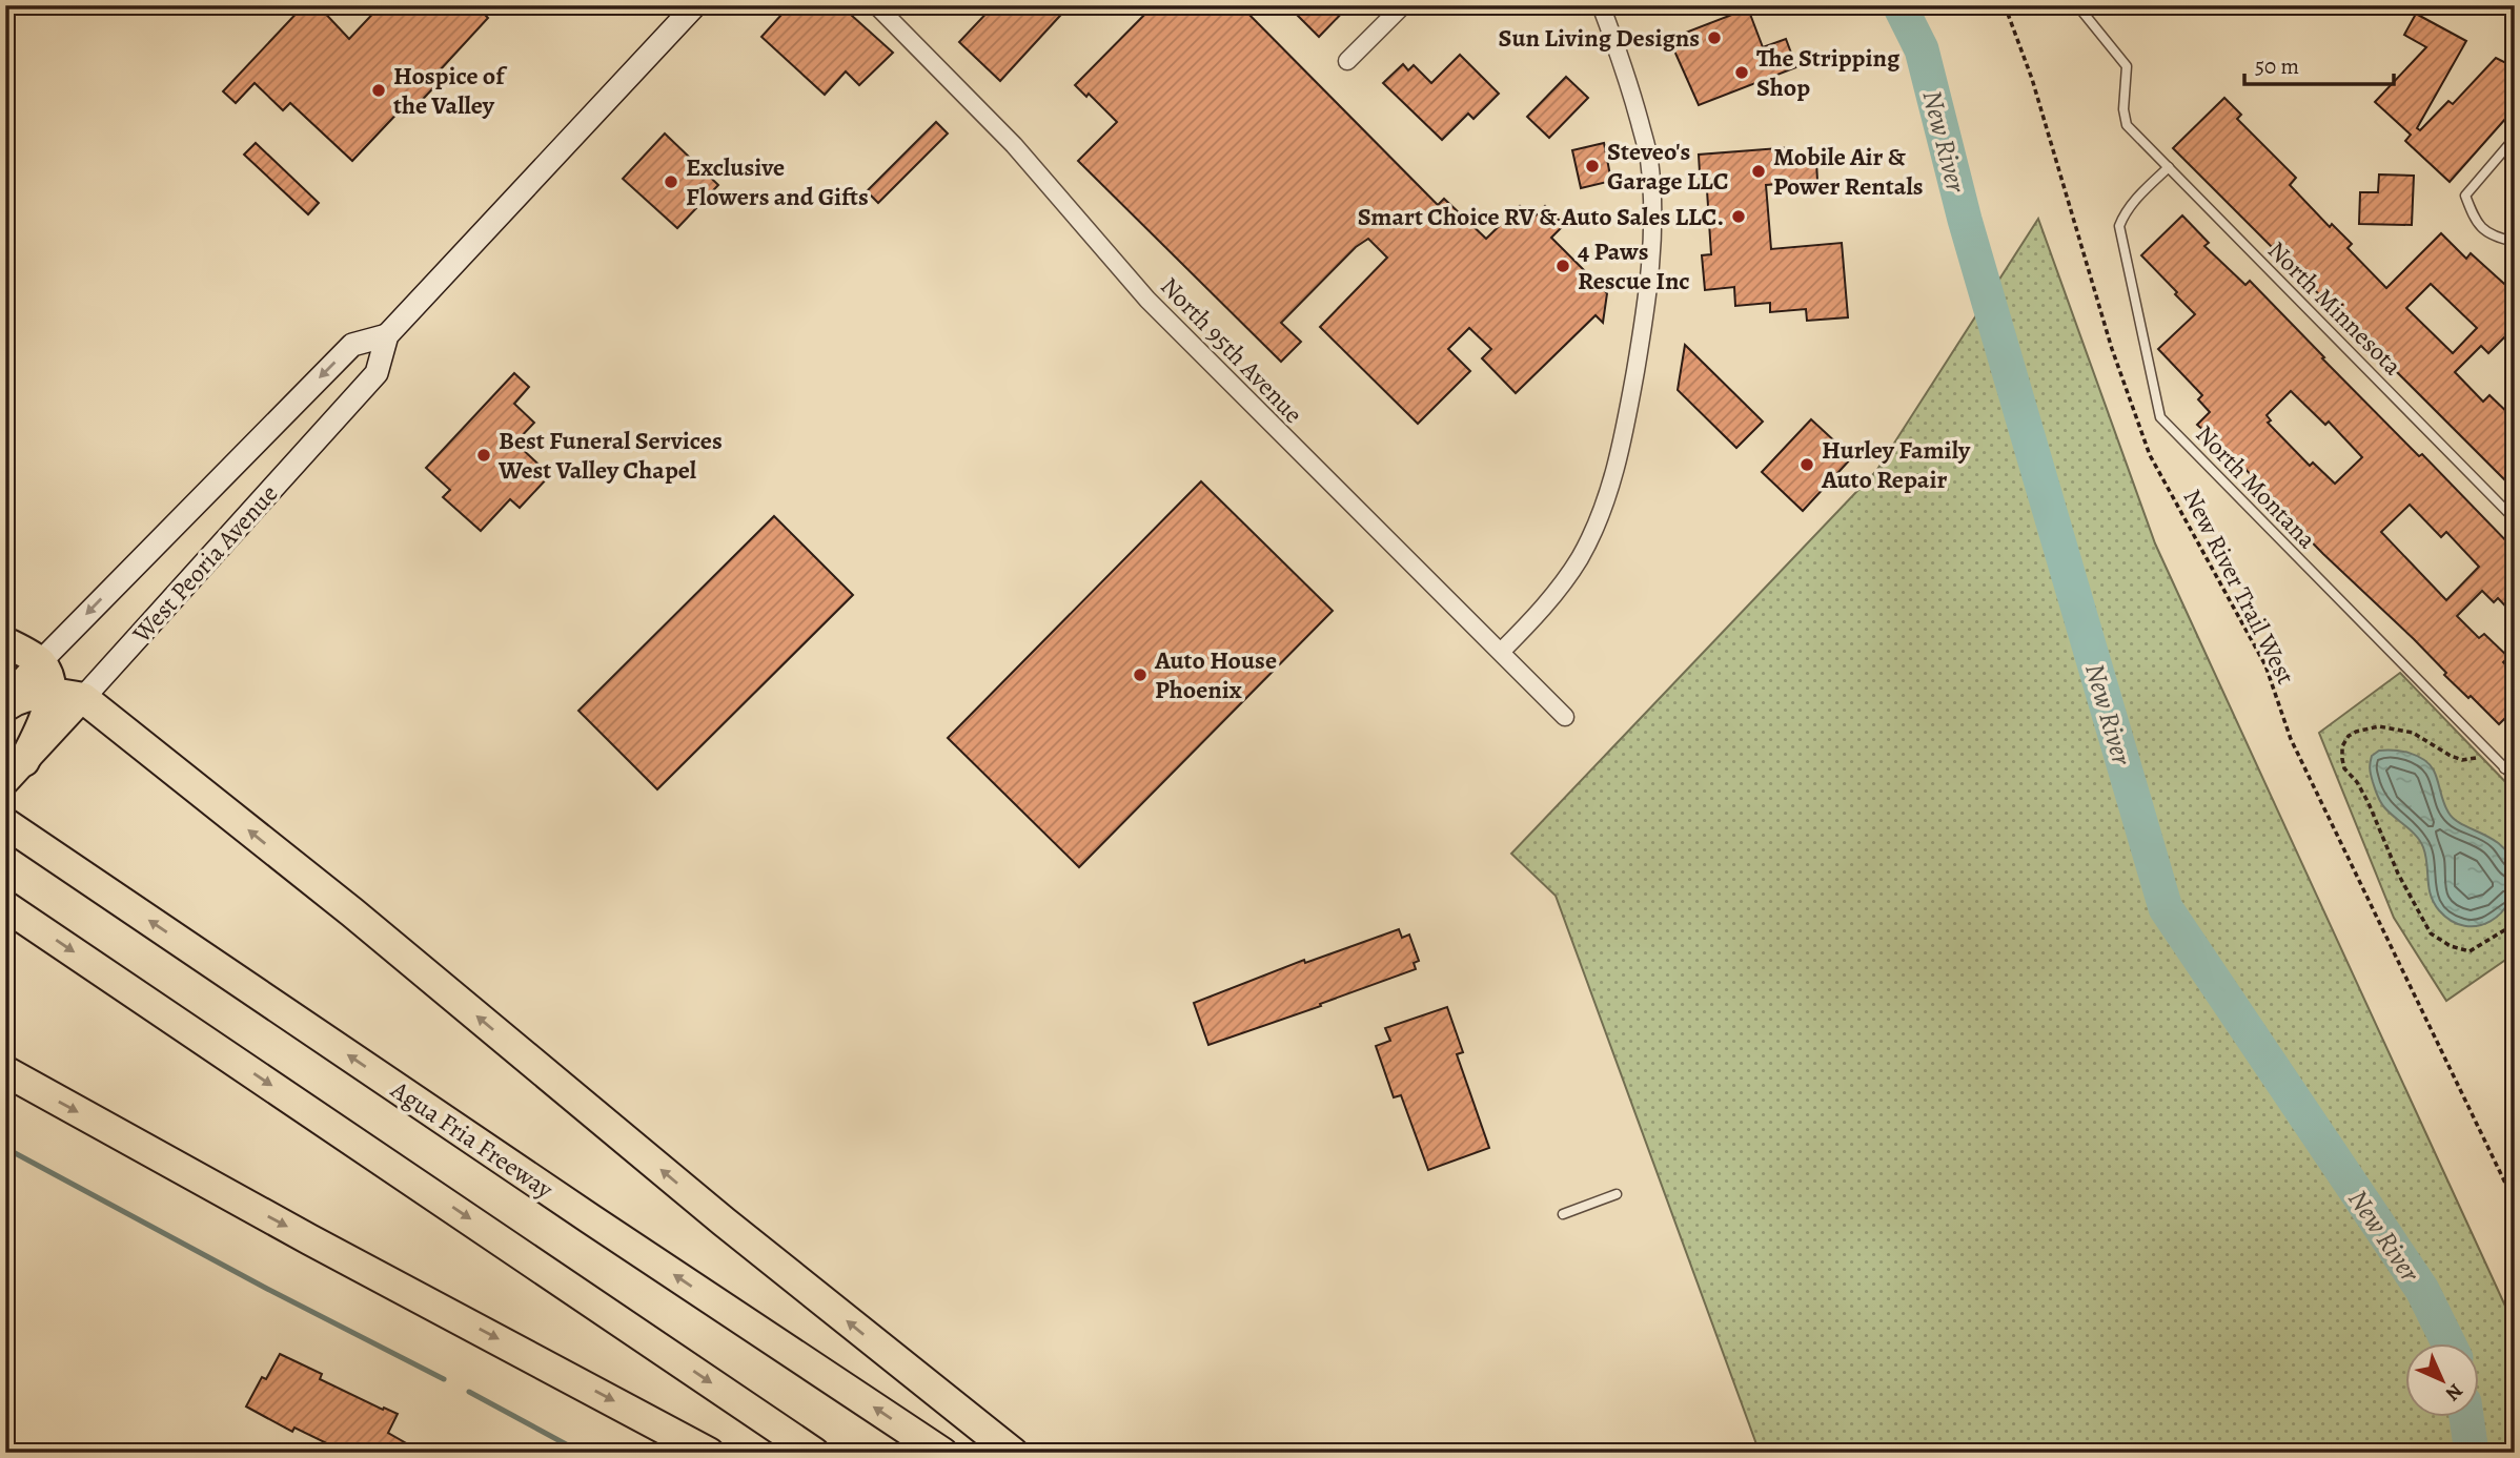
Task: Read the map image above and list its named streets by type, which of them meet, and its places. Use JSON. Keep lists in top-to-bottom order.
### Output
{
  "streets": {
    "highway": ["Agua Fria Freeway"],
    "main road": ["West Peoria Avenue"],
    "street": ["North 95th Avenue"],
    "lane": ["North Minnesota", "North Montana"],
    "path": ["New River Trail West"]
  },
  "crossings": [
    ["North Minnesota", "North Montana"]
  ],
  "water": ["New River"],
  "places": [
    "Sun Living Designs",
    "The Stripping Shop",
    "Hospice of the Valley",
    "Steveo's Garage LLC",
    "Mobile Air & Power Rentals",
    "Exclusive Flowers and Gifts",
    "Smart Choice RV & Auto Sales LLC.",
    "4 Paws Rescue Inc",
    "Best Funeral Services West Valley Chapel",
    "Hurley Family Auto Repair",
    "Auto House Phoenix"
  ],
  "scale_bar": "50 m",
  "north": "bottom right"
}
